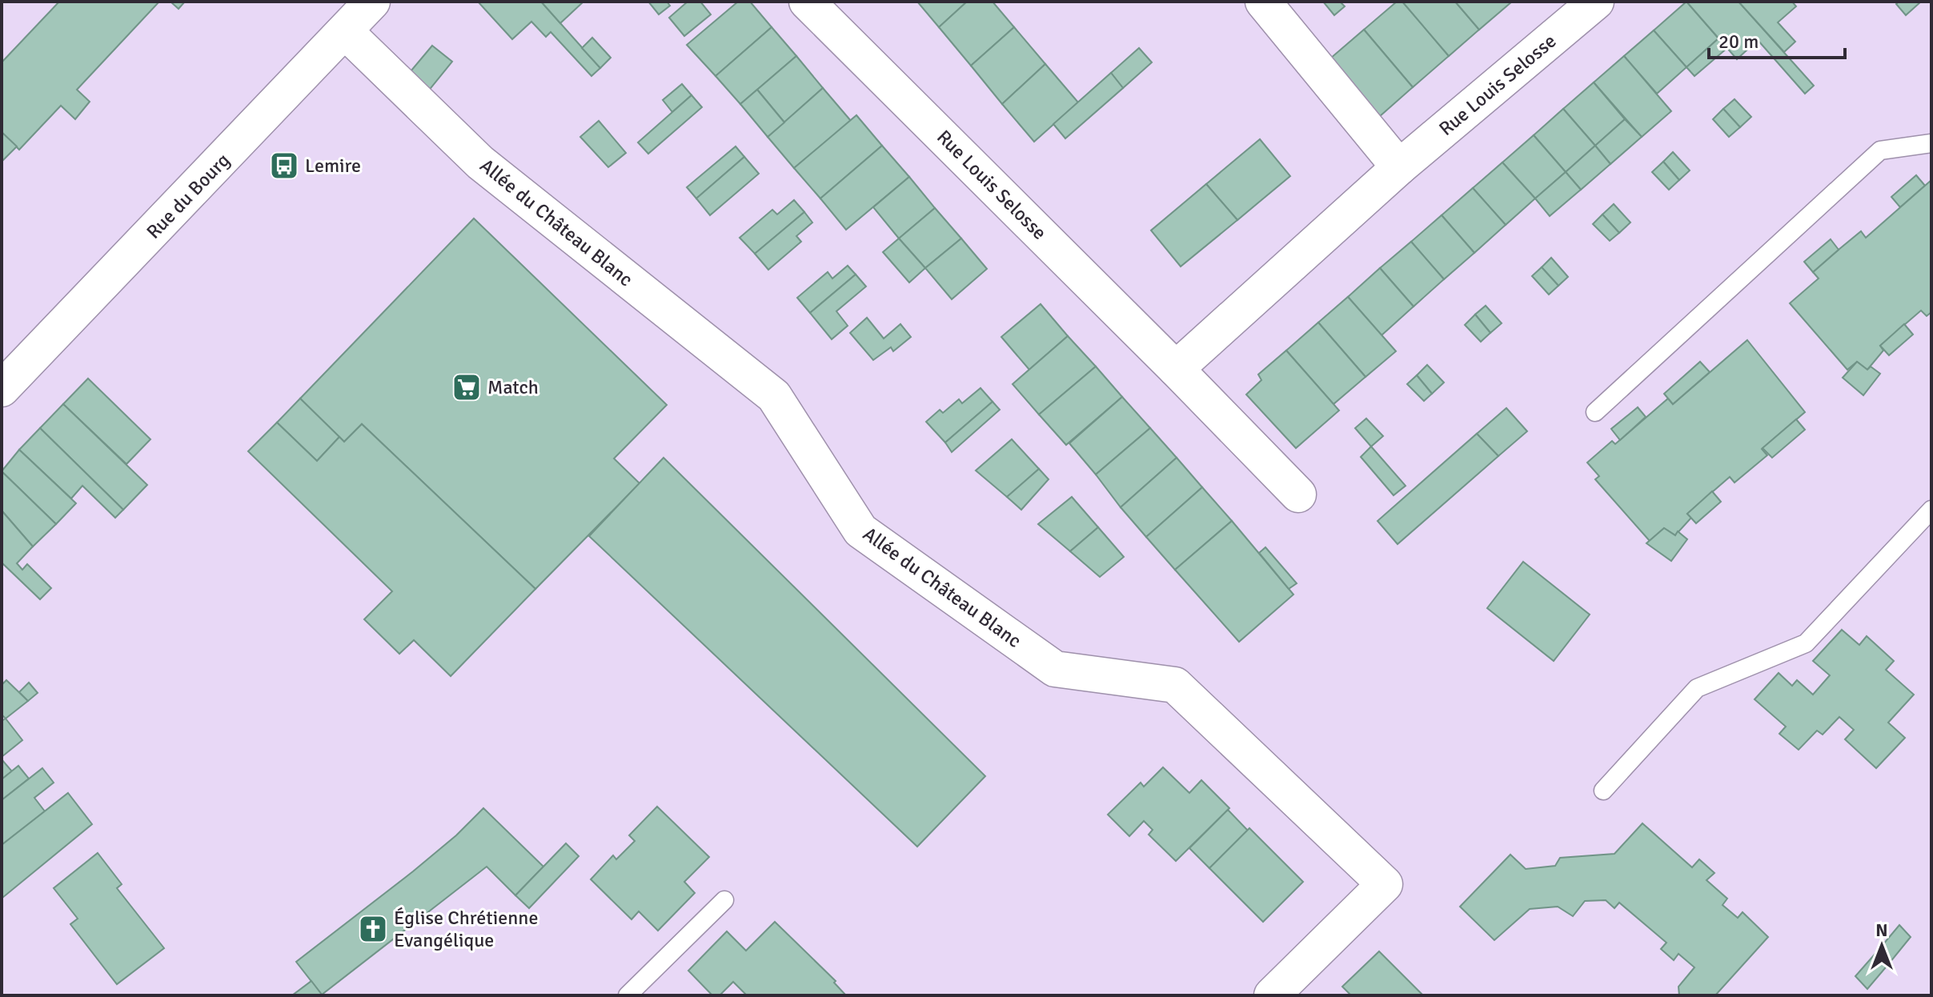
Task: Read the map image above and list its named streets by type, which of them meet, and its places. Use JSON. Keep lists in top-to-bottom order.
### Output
{
  "streets": {
    "street": ["Rue Louis Selosse", "Rue du Bourg", "Allée du Château Blanc"]
  },
  "crossings": [
    ["Rue du Bourg", "Allée du Château Blanc"]
  ],
  "places": {
    "bus stop": ["Lemire"],
    "supermarket": ["Match"],
    "church": ["Église Chrétienne Evangélique"]
  },
  "scale_bar": "20 m",
  "north": "top"
}
